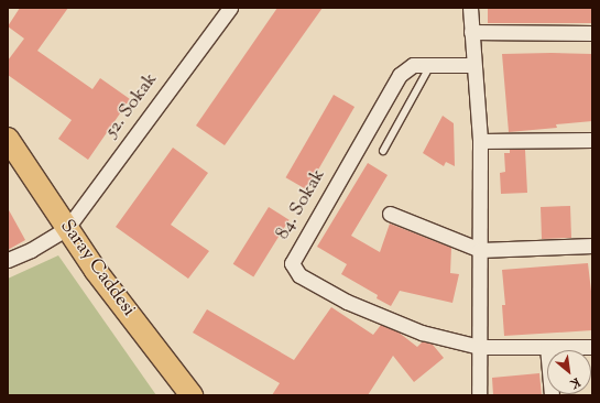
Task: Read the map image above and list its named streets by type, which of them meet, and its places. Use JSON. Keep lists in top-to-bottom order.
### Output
{
  "streets": {
    "main road": ["Saray Caddesi"],
    "street": ["52. Sokak", "84. Sokak"]
  },
  "crossings": [
    ["52. Sokak", "Saray Caddesi"]
  ],
  "north": "bottom right"
}
